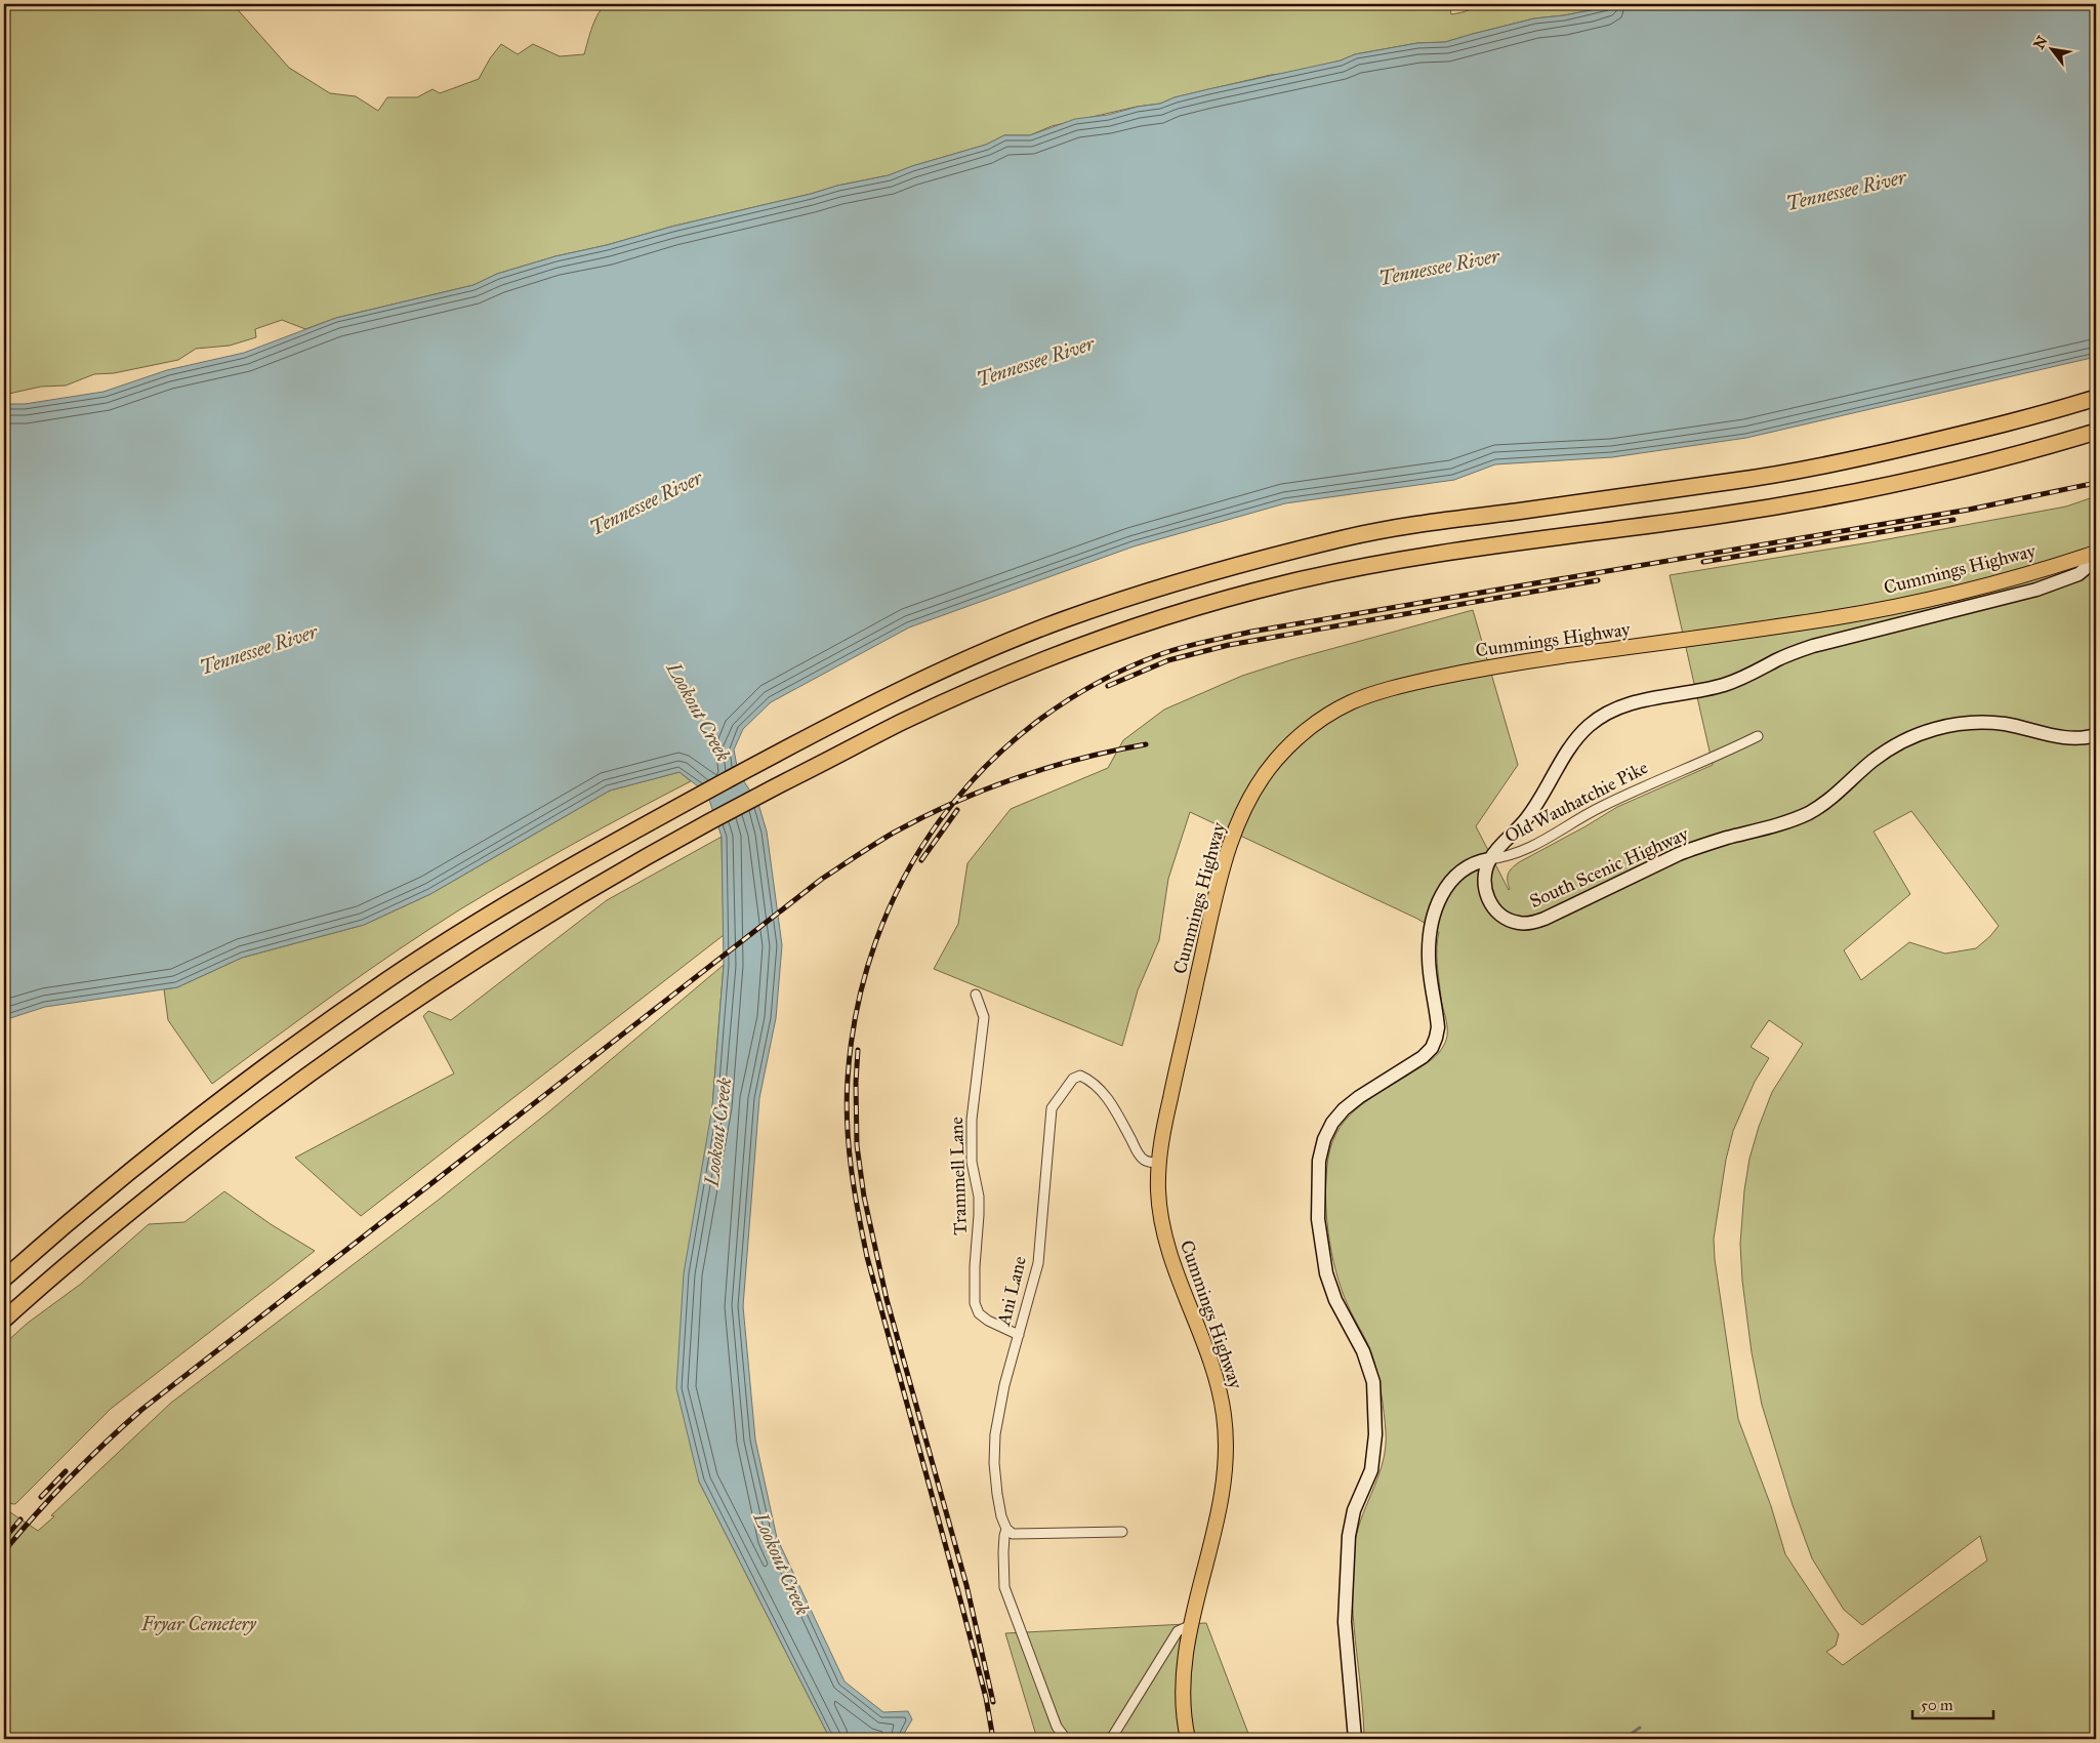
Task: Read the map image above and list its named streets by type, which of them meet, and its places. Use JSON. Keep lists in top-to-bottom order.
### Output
{
  "streets": {
    "main road": ["Cummings Highway", "Old Wauhatchie Pike", "South Scenic Highway"],
    "street": ["Trammell Lane", "Ani Lane"]
  },
  "crossings": [
    ["Cummings Highway", "Ani Lane"],
    ["Old Wauhatchie Pike", "South Scenic Highway"],
    ["Trammell Lane", "Ani Lane"]
  ],
  "water": ["Tennessee River", "Lookout Creek"],
  "parks": ["Fryar Cemetery"],
  "scale_bar": "50 m",
  "north": "top left"
}
